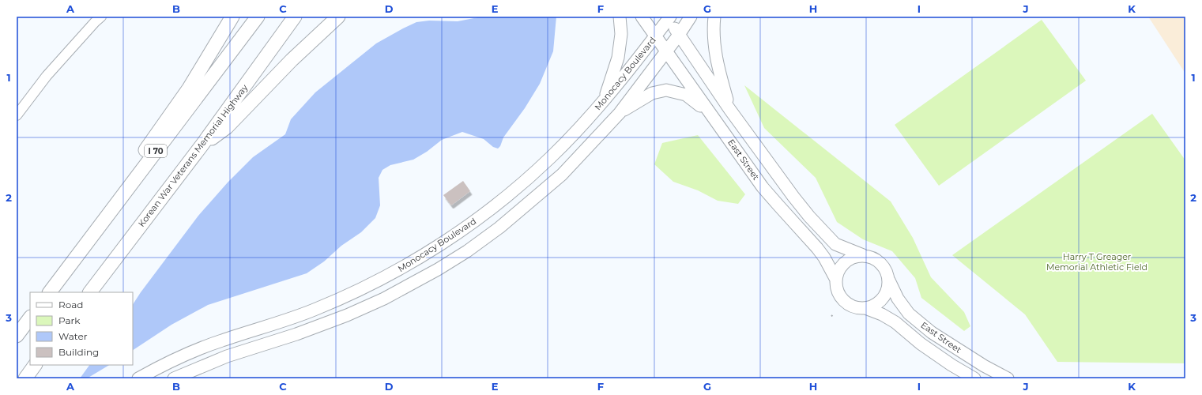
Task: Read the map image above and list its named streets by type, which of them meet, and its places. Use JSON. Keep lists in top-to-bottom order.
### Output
{
  "streets": {
    "highway": ["I 70", "Korean War Veterans Memorial Highway"],
    "main road": ["Monocacy Boulevard", "East Street"]
  },
  "crossings": [
    ["Monocacy Boulevard", "East Street"]
  ],
  "parks": ["Harry T Greager Memorial Athletic Field"],
  "legend": [
    "Road",
    "Park",
    "Water",
    "Building"
  ],
  "grid": {
    "columns": [
      "A",
      "B",
      "C",
      "D",
      "E",
      "F",
      "G",
      "H",
      "I",
      "J",
      "K"
    ],
    "rows": ["1", "2", "3"]
  }
}
